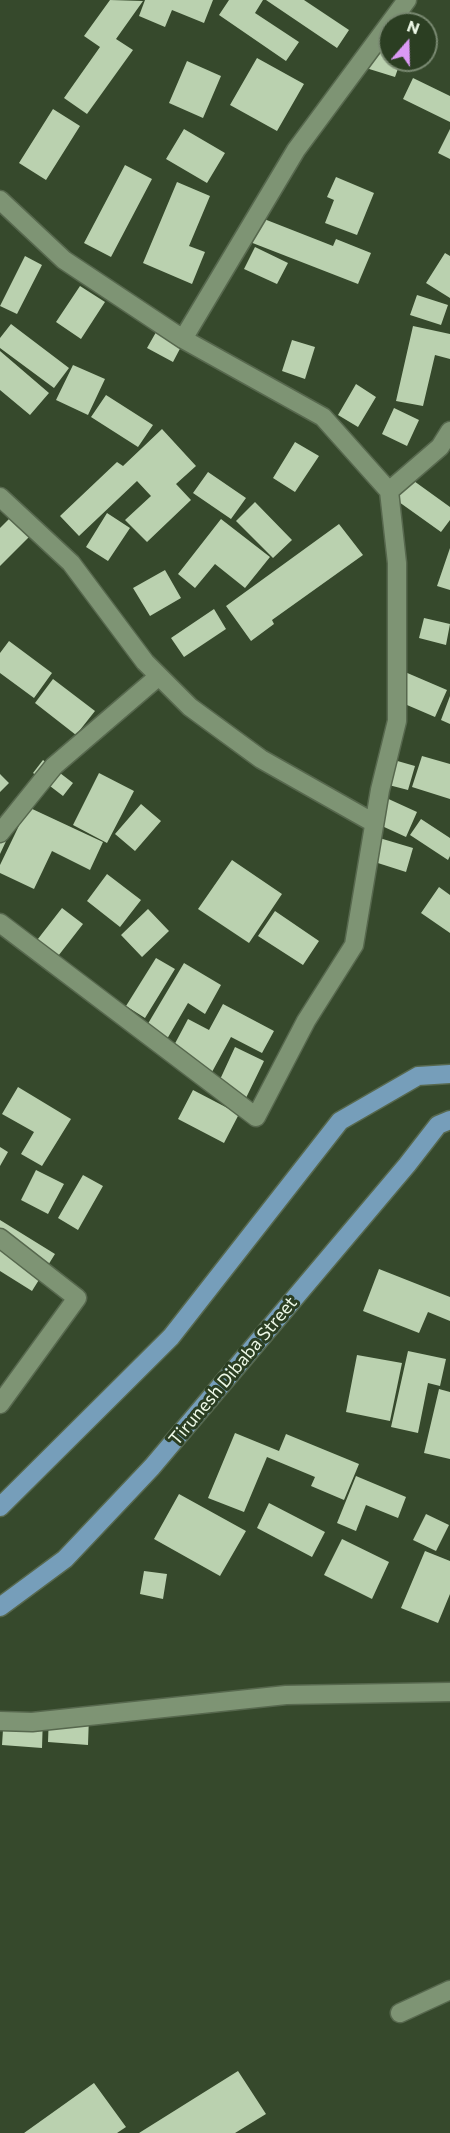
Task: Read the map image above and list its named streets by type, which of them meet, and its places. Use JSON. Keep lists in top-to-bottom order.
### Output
{
  "streets": {
    "main road": ["Tirunesh Dibaba Street"]
  },
  "north": "top"
}
